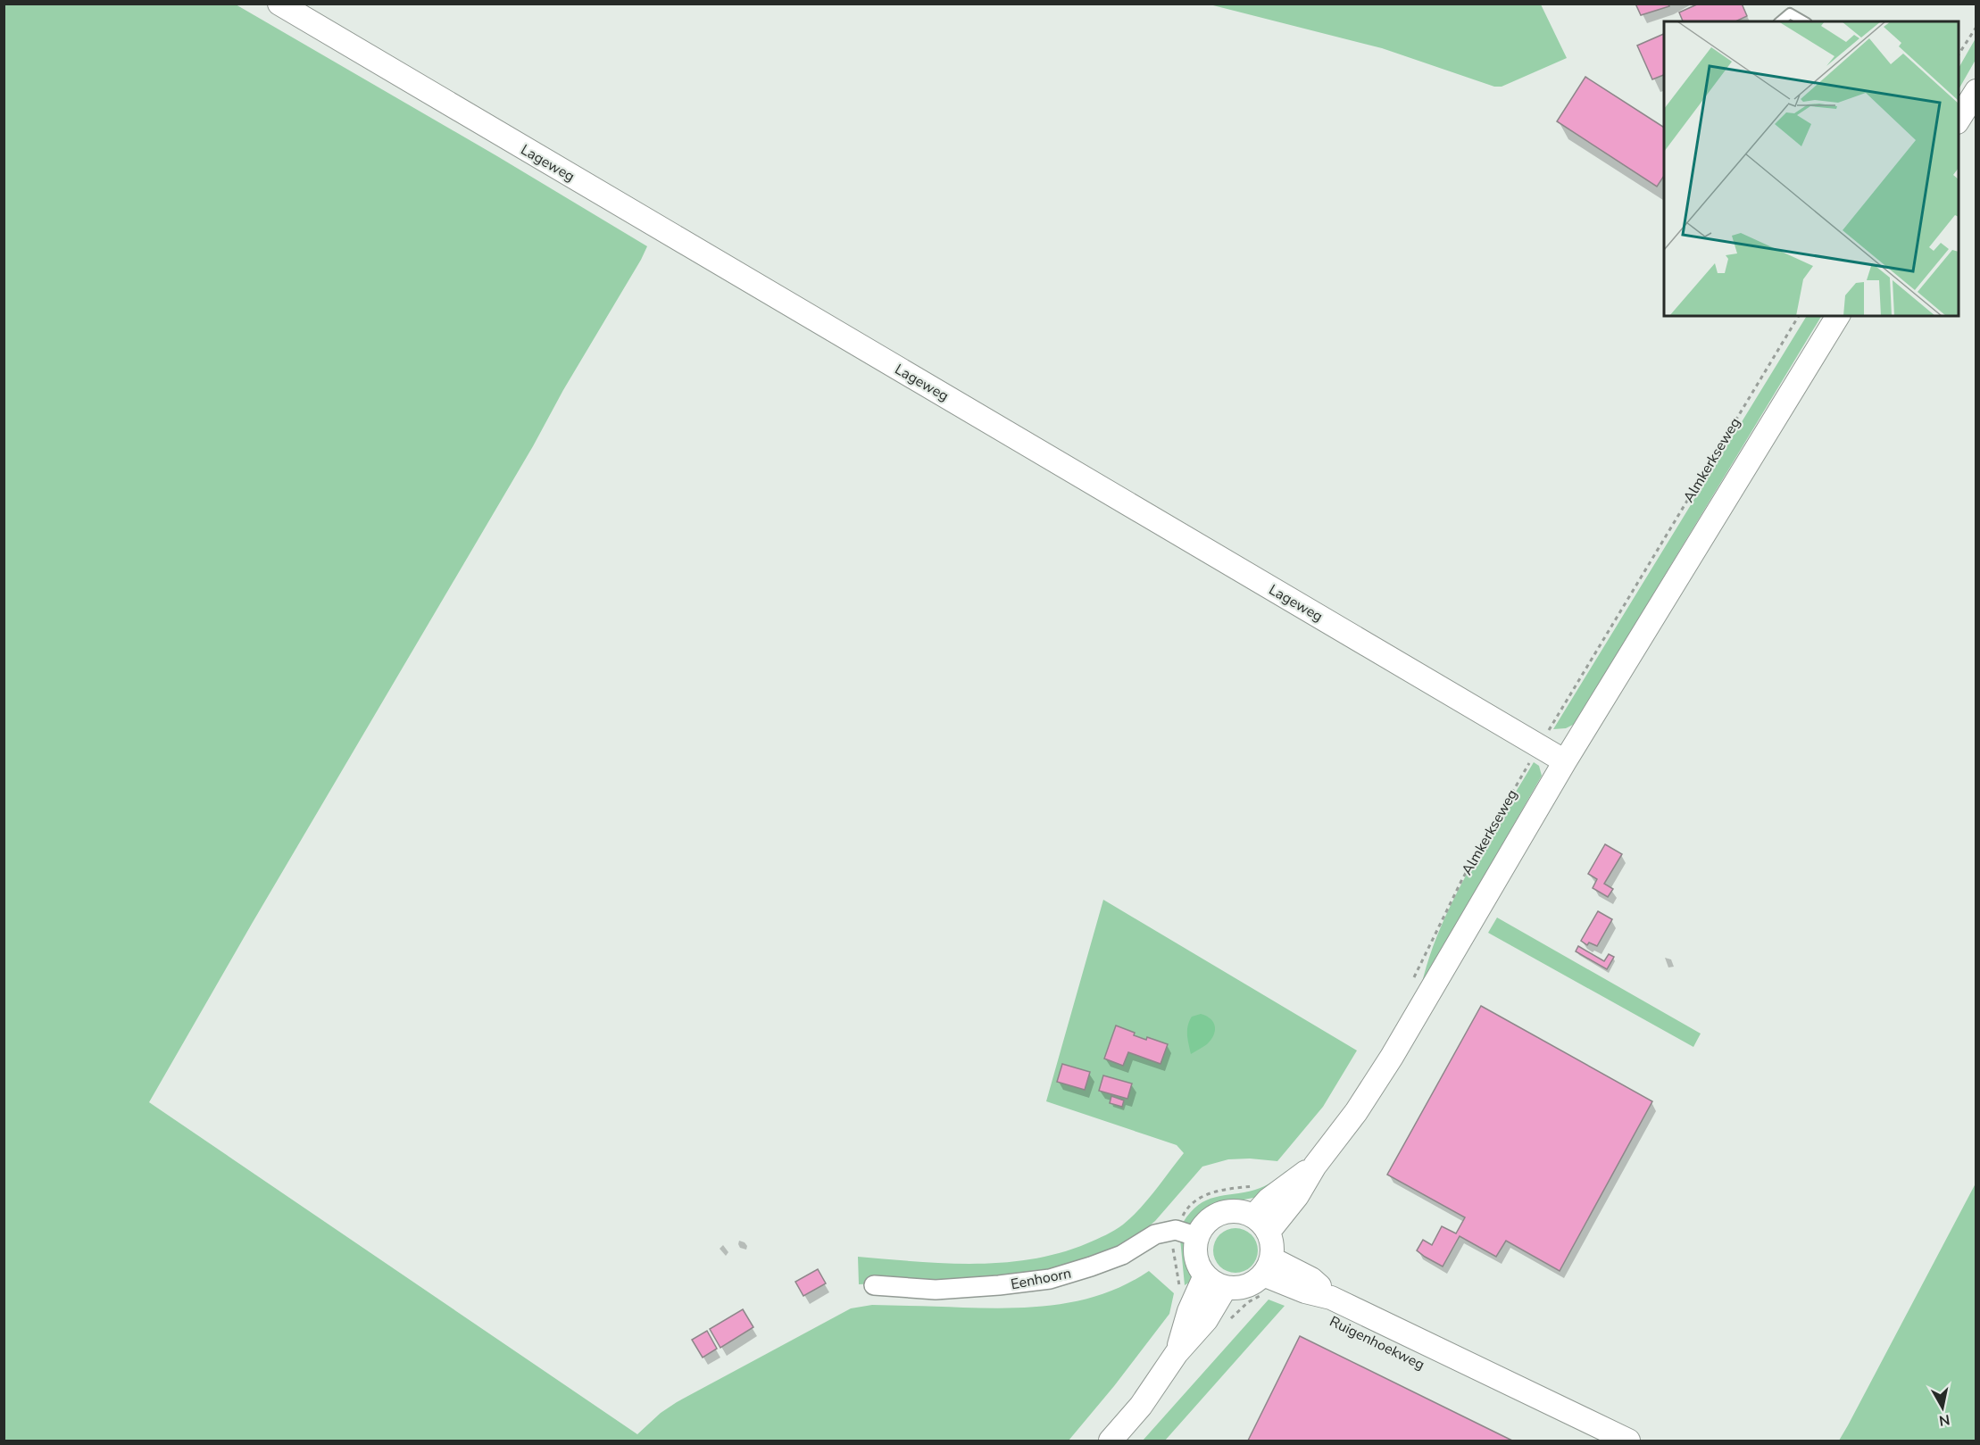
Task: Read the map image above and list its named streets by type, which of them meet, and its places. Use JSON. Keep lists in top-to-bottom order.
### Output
{
  "streets": {
    "street": [
      "Lageweg",
      "Almkerkseweg",
      "Eenhoorn",
      "Ruigenhoekweg"
    ]
  },
  "crossings": [
    ["Lageweg", "Almkerkseweg"],
    ["Almkerkseweg", "Ruigenhoekweg"]
  ],
  "north": "bottom"
}
